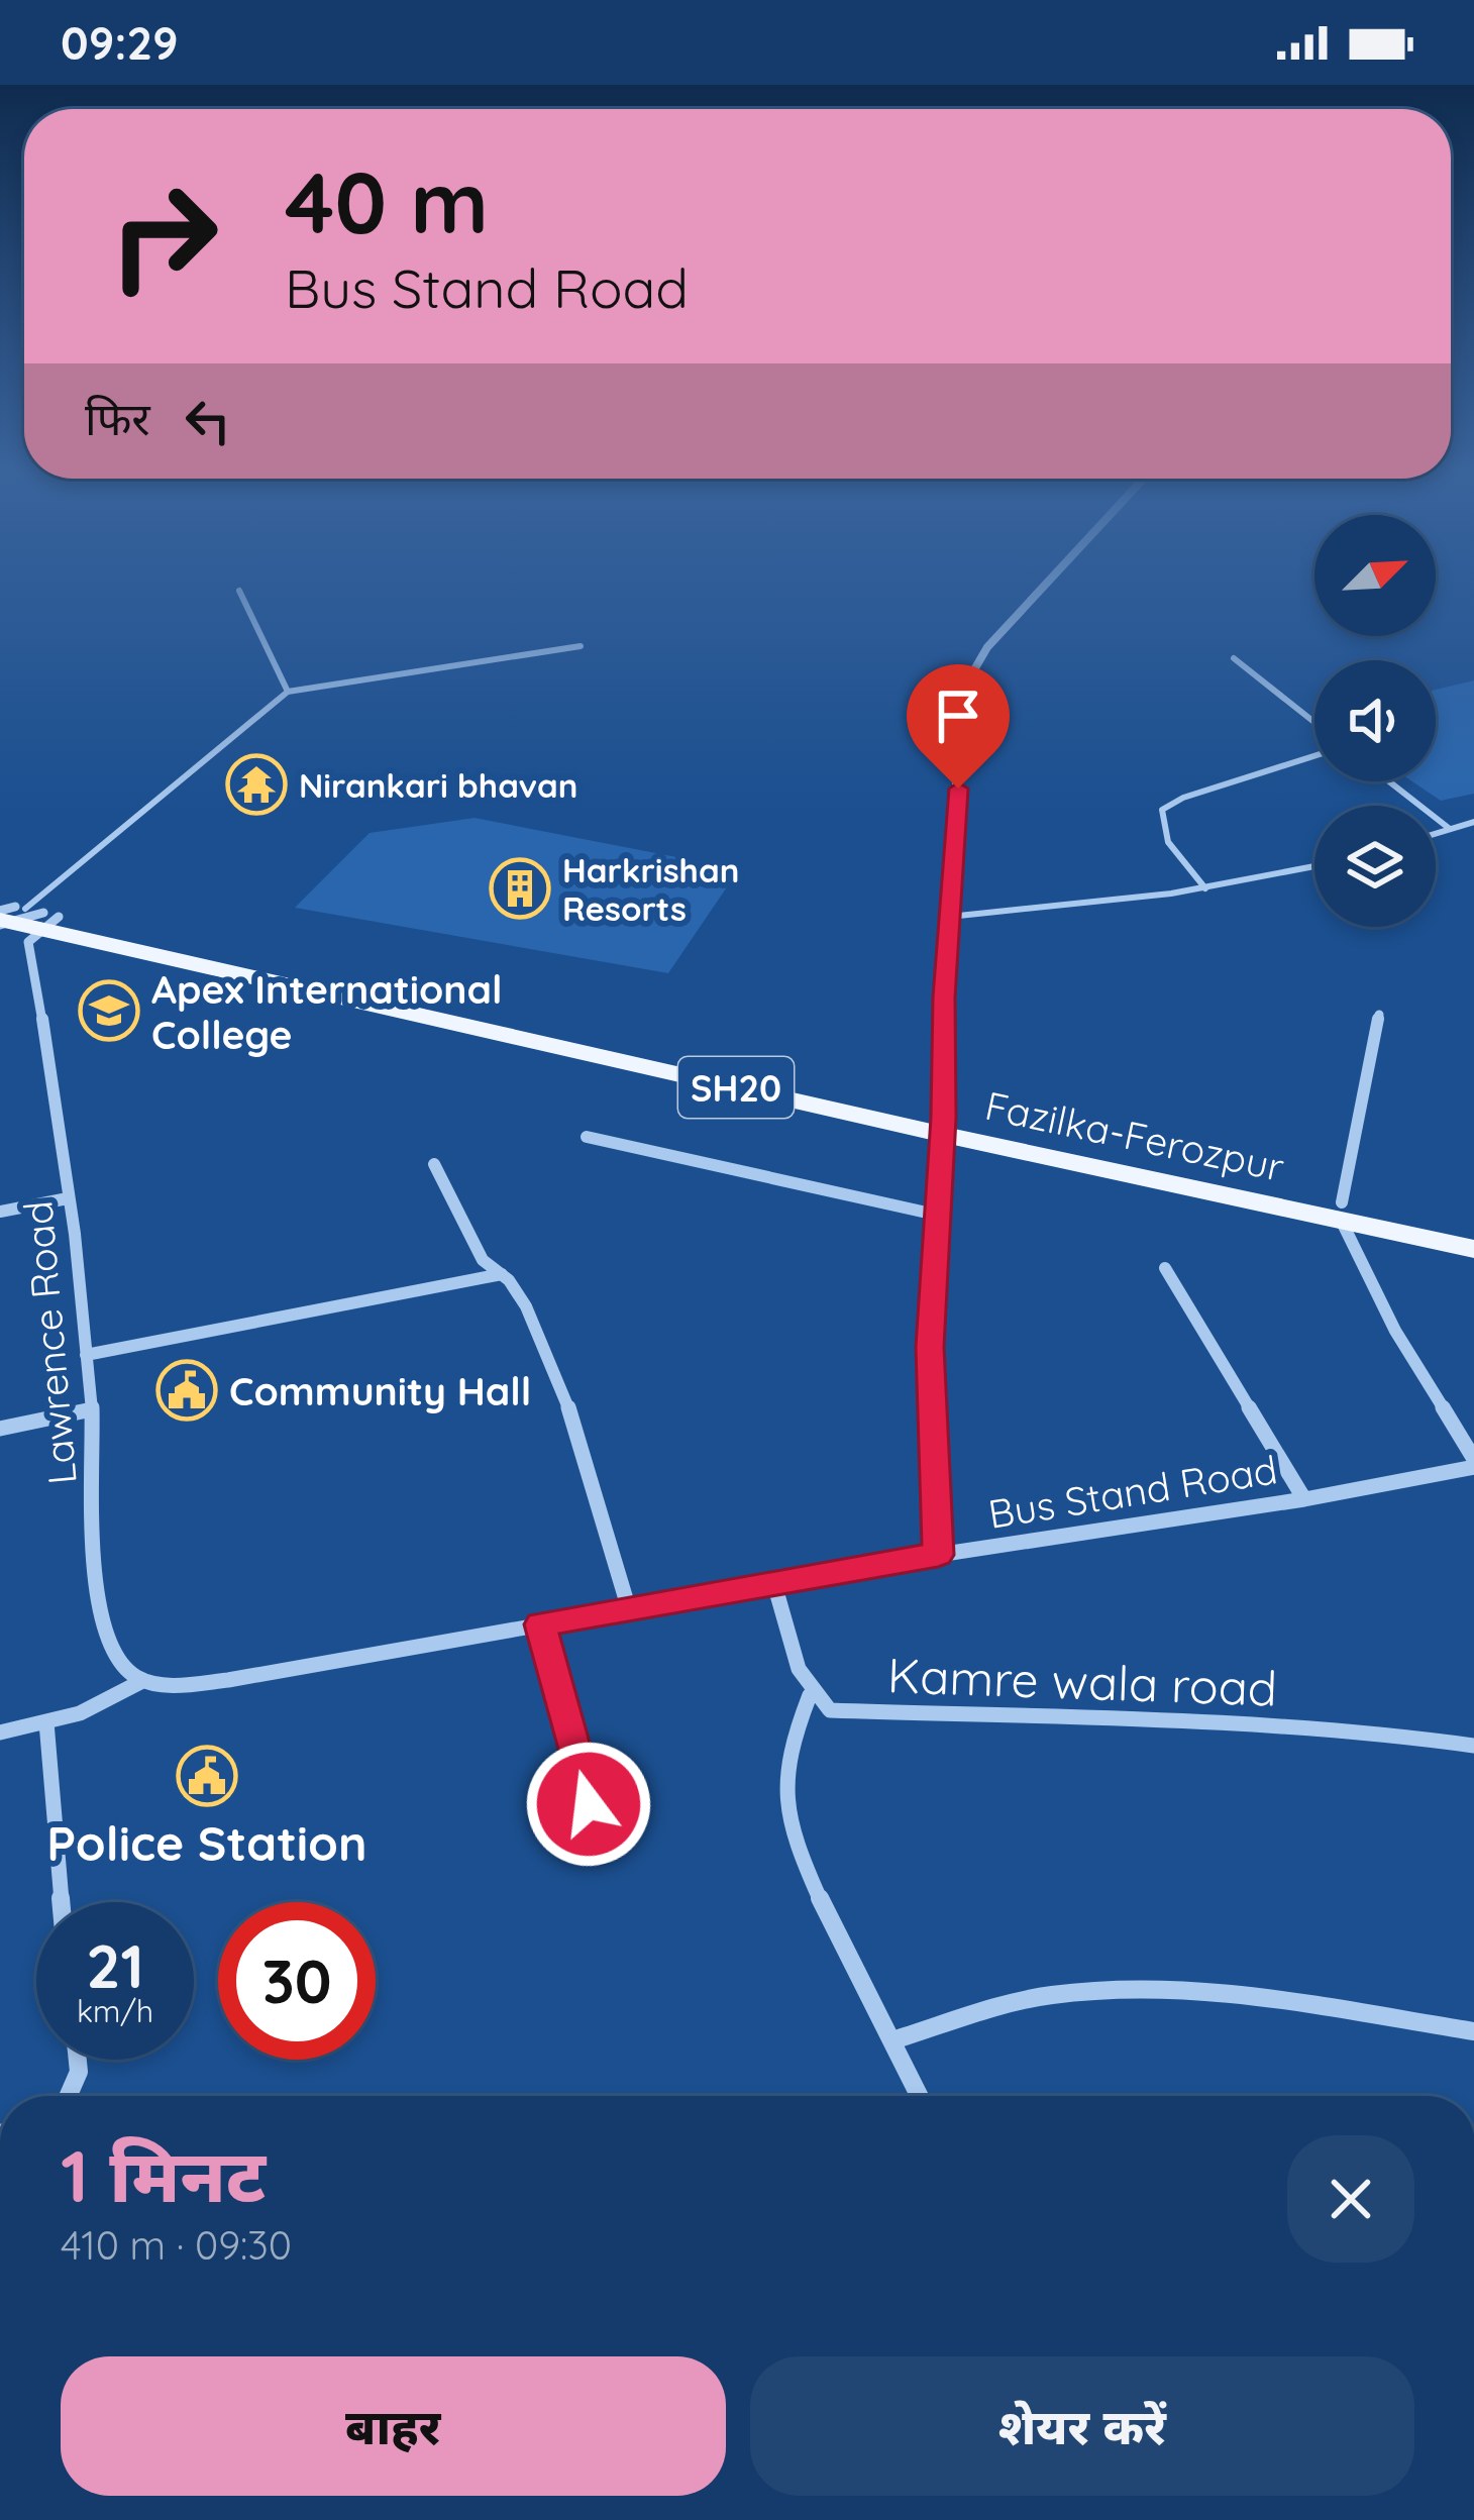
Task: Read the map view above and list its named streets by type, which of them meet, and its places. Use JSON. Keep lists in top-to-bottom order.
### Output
{
  "streets": {
    "main road": ["SH20", "Fazilka-Ferozpur"],
    "street": ["Lawrence Road", "Bus Stand Road", "Kamre wala road"]
  },
  "crossings": [
    ["Fazilka-Ferozpur", "Lawrence Road"],
    ["Lawrence Road", "Bus Stand Road"]
  ],
  "places": {
    "temple": ["Nirankari bhavan"],
    "building": ["Harkrishan Resorts"],
    "school or university": ["Apex International College"],
    "public building": ["Community Hall", "Police Station"]
  },
  "north": "top right",
  "page": {
    "status": "09:29",
    "turn": ["40 m", "Bus Stand Road"],
    "then": "फिर",
    "speed": "21 km/h",
    "limit": "30",
    "heading": ["1 मिनट", "410 m · 09:30"],
    "buttons": ["बाहर", "शेयर करें"]
  }
}
